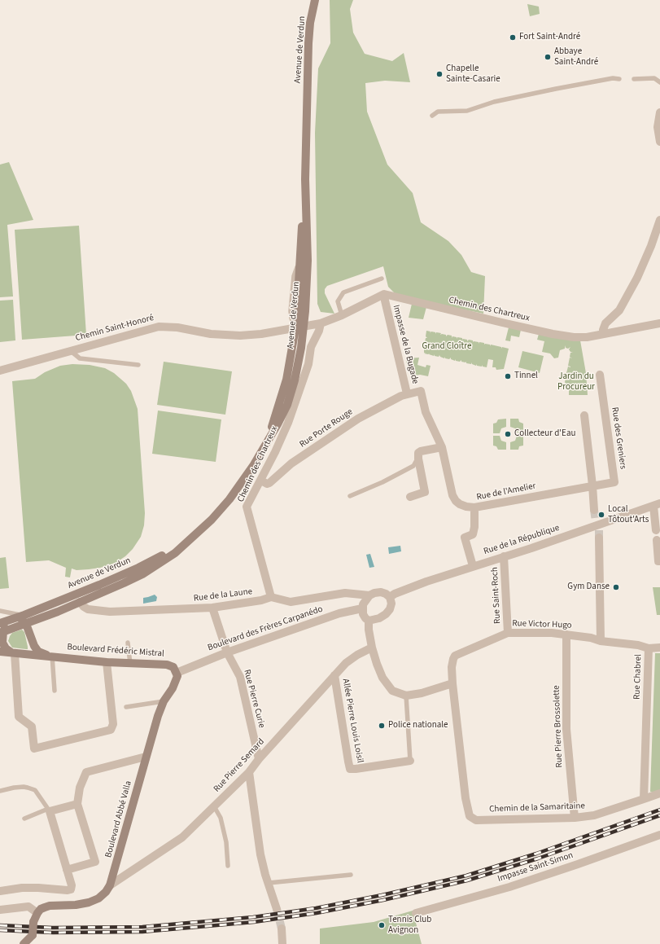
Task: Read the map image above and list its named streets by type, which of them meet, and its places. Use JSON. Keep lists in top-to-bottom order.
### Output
{
  "streets": {
    "main road": ["Avenue de Verdun", "Boulevard Frédéric Mistral", "Boulevard Abbé Valla"],
    "street": [
      "Chemin des Chartreux",
      "Chemin Saint-Honoré",
      "Impasse de la Bugade",
      "Rue Porte Rouge",
      "Rue des Greniers",
      "Rue de l'Amelier",
      "Rue de la République",
      "Rue de la Laune",
      "Rue Saint-Roch",
      "Rue Victor Hugo",
      "Boulevard des Frères Carpanédo",
      "Rue Chabrel",
      "Rue Pierre Curie",
      "Allée Pierre Louis Loisil",
      "Rue Pierre Brossolette",
      "Rue Pierre Semard",
      "Chemin de la Samaritaine",
      "Impasse Saint-Simon"
    ]
  },
  "crossings": [
    ["Avenue de Verdun", "Chemin des Chartreux"],
    ["Avenue de Verdun", "Chemin Saint-Honoré"],
    ["Avenue de Verdun", "Rue de la Laune"],
    ["Avenue de Verdun", "Boulevard Frédéric Mistral"],
    ["Chemin des Chartreux", "Chemin Saint-Honoré"],
    ["Chemin des Chartreux", "Rue Porte Rouge"],
    ["Chemin des Chartreux", "Rue de la Laune"],
    ["Impasse de la Bugade", "Rue Porte Rouge"],
    ["Impasse de la Bugade", "Rue de l'Amelier"],
    ["Rue Porte Rouge", "Rue de l'Amelier"],
    ["Rue des Greniers", "Rue de l'Amelier"],
    ["Rue de la République", "Rue de la Laune"],
    ["Rue de la République", "Rue Saint-Roch"],
    ["Rue de la République", "Boulevard des Frères Carpanédo"],
    ["Rue de la Laune", "Boulevard des Frères Carpanédo"],
    ["Rue de la Laune", "Rue Pierre Curie"],
    ["Rue Saint-Roch", "Rue Victor Hugo"],
    ["Rue Victor Hugo", "Rue Chabrel"],
    ["Rue Victor Hugo", "Rue Pierre Brossolette"],
    ["Rue Victor Hugo", "Chemin de la Samaritaine"],
    ["Boulevard des Frères Carpanédo", "Boulevard Frédéric Mistral"],
    ["Boulevard des Frères Carpanédo", "Rue Pierre Curie"],
    ["Boulevard des Frères Carpanédo", "Boulevard Abbé Valla"],
    ["Boulevard Frédéric Mistral", "Boulevard Abbé Valla"],
    ["Rue Chabrel", "Chemin de la Samaritaine"],
    ["Rue Pierre Curie", "Rue Pierre Semard"],
    ["Allée Pierre Louis Loisil", "Rue Pierre Semard"],
    ["Rue Pierre Brossolette", "Chemin de la Samaritaine"],
    ["Rue Pierre Semard", "Boulevard Abbé Valla"]
  ],
  "parks": ["Grand Cloître", "Jardin du Procureur"],
  "places": [
    "Fort Saint-André",
    "Abbaye Saint-André",
    "Chapelle Sainte-Casarie",
    "Tinnel",
    "Collecteur d'Eau",
    "Local Tôtout'Arts",
    "Gym Danse",
    "Police nationale",
    "Tennis Club Avignon"
  ]
}
